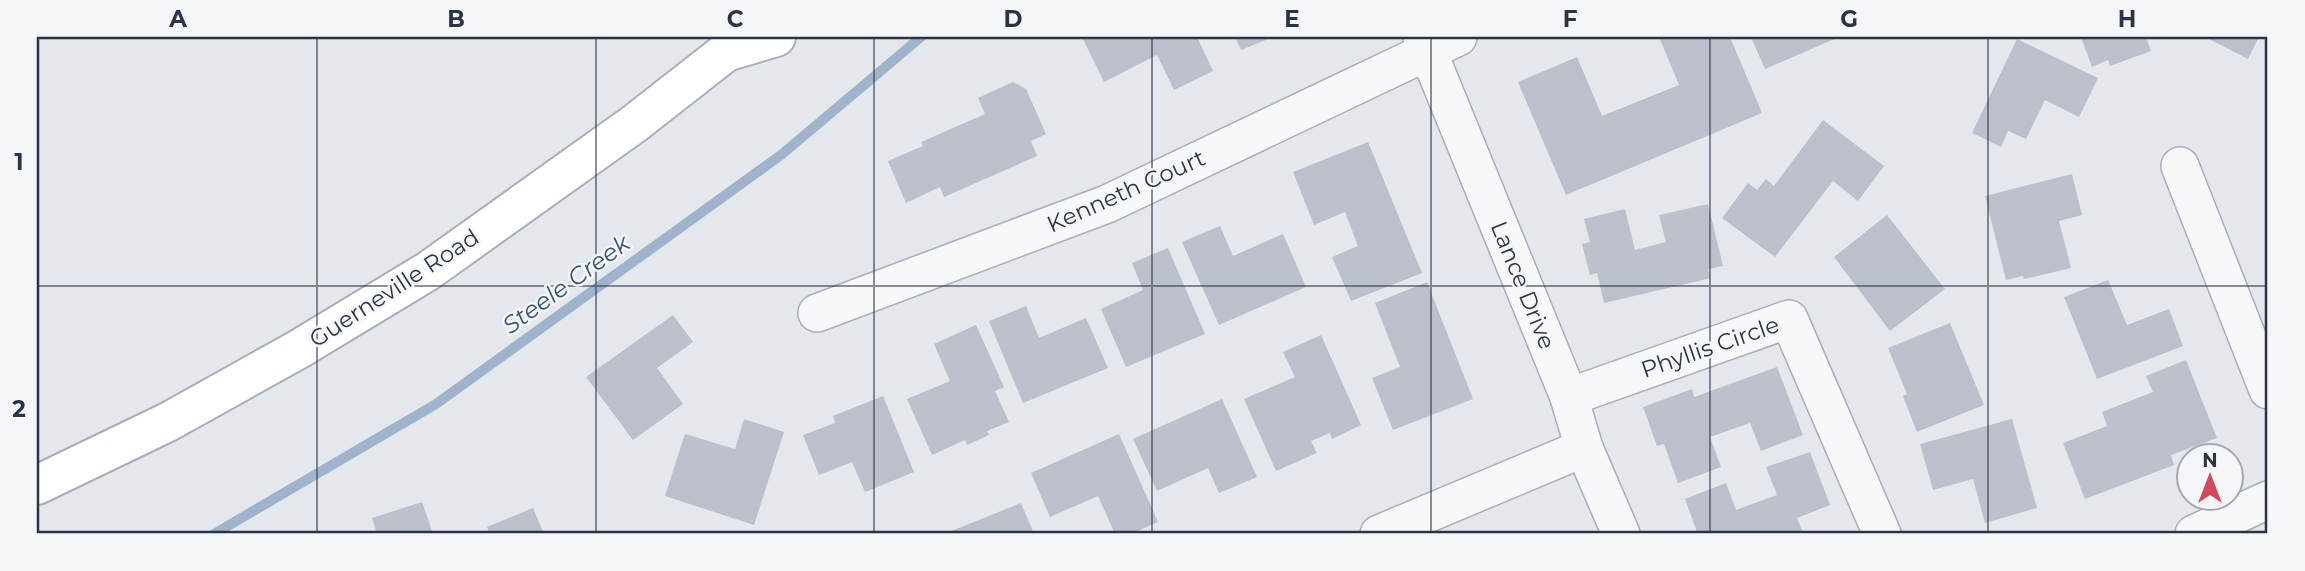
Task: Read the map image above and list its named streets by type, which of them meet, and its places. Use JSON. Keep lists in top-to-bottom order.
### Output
{
  "streets": {
    "main road": ["Guerneville Road"],
    "street": ["Kenneth Court", "Lance Drive", "Phyllis Circle"]
  },
  "crossings": [
    ["Kenneth Court", "Lance Drive"],
    ["Lance Drive", "Phyllis Circle"]
  ],
  "water": ["Steele Creek"],
  "north": "top",
  "grid": {
    "columns": [
      "A",
      "B",
      "C",
      "D",
      "E",
      "F",
      "G",
      "H"
    ],
    "rows": ["1", "2"]
  }
}
